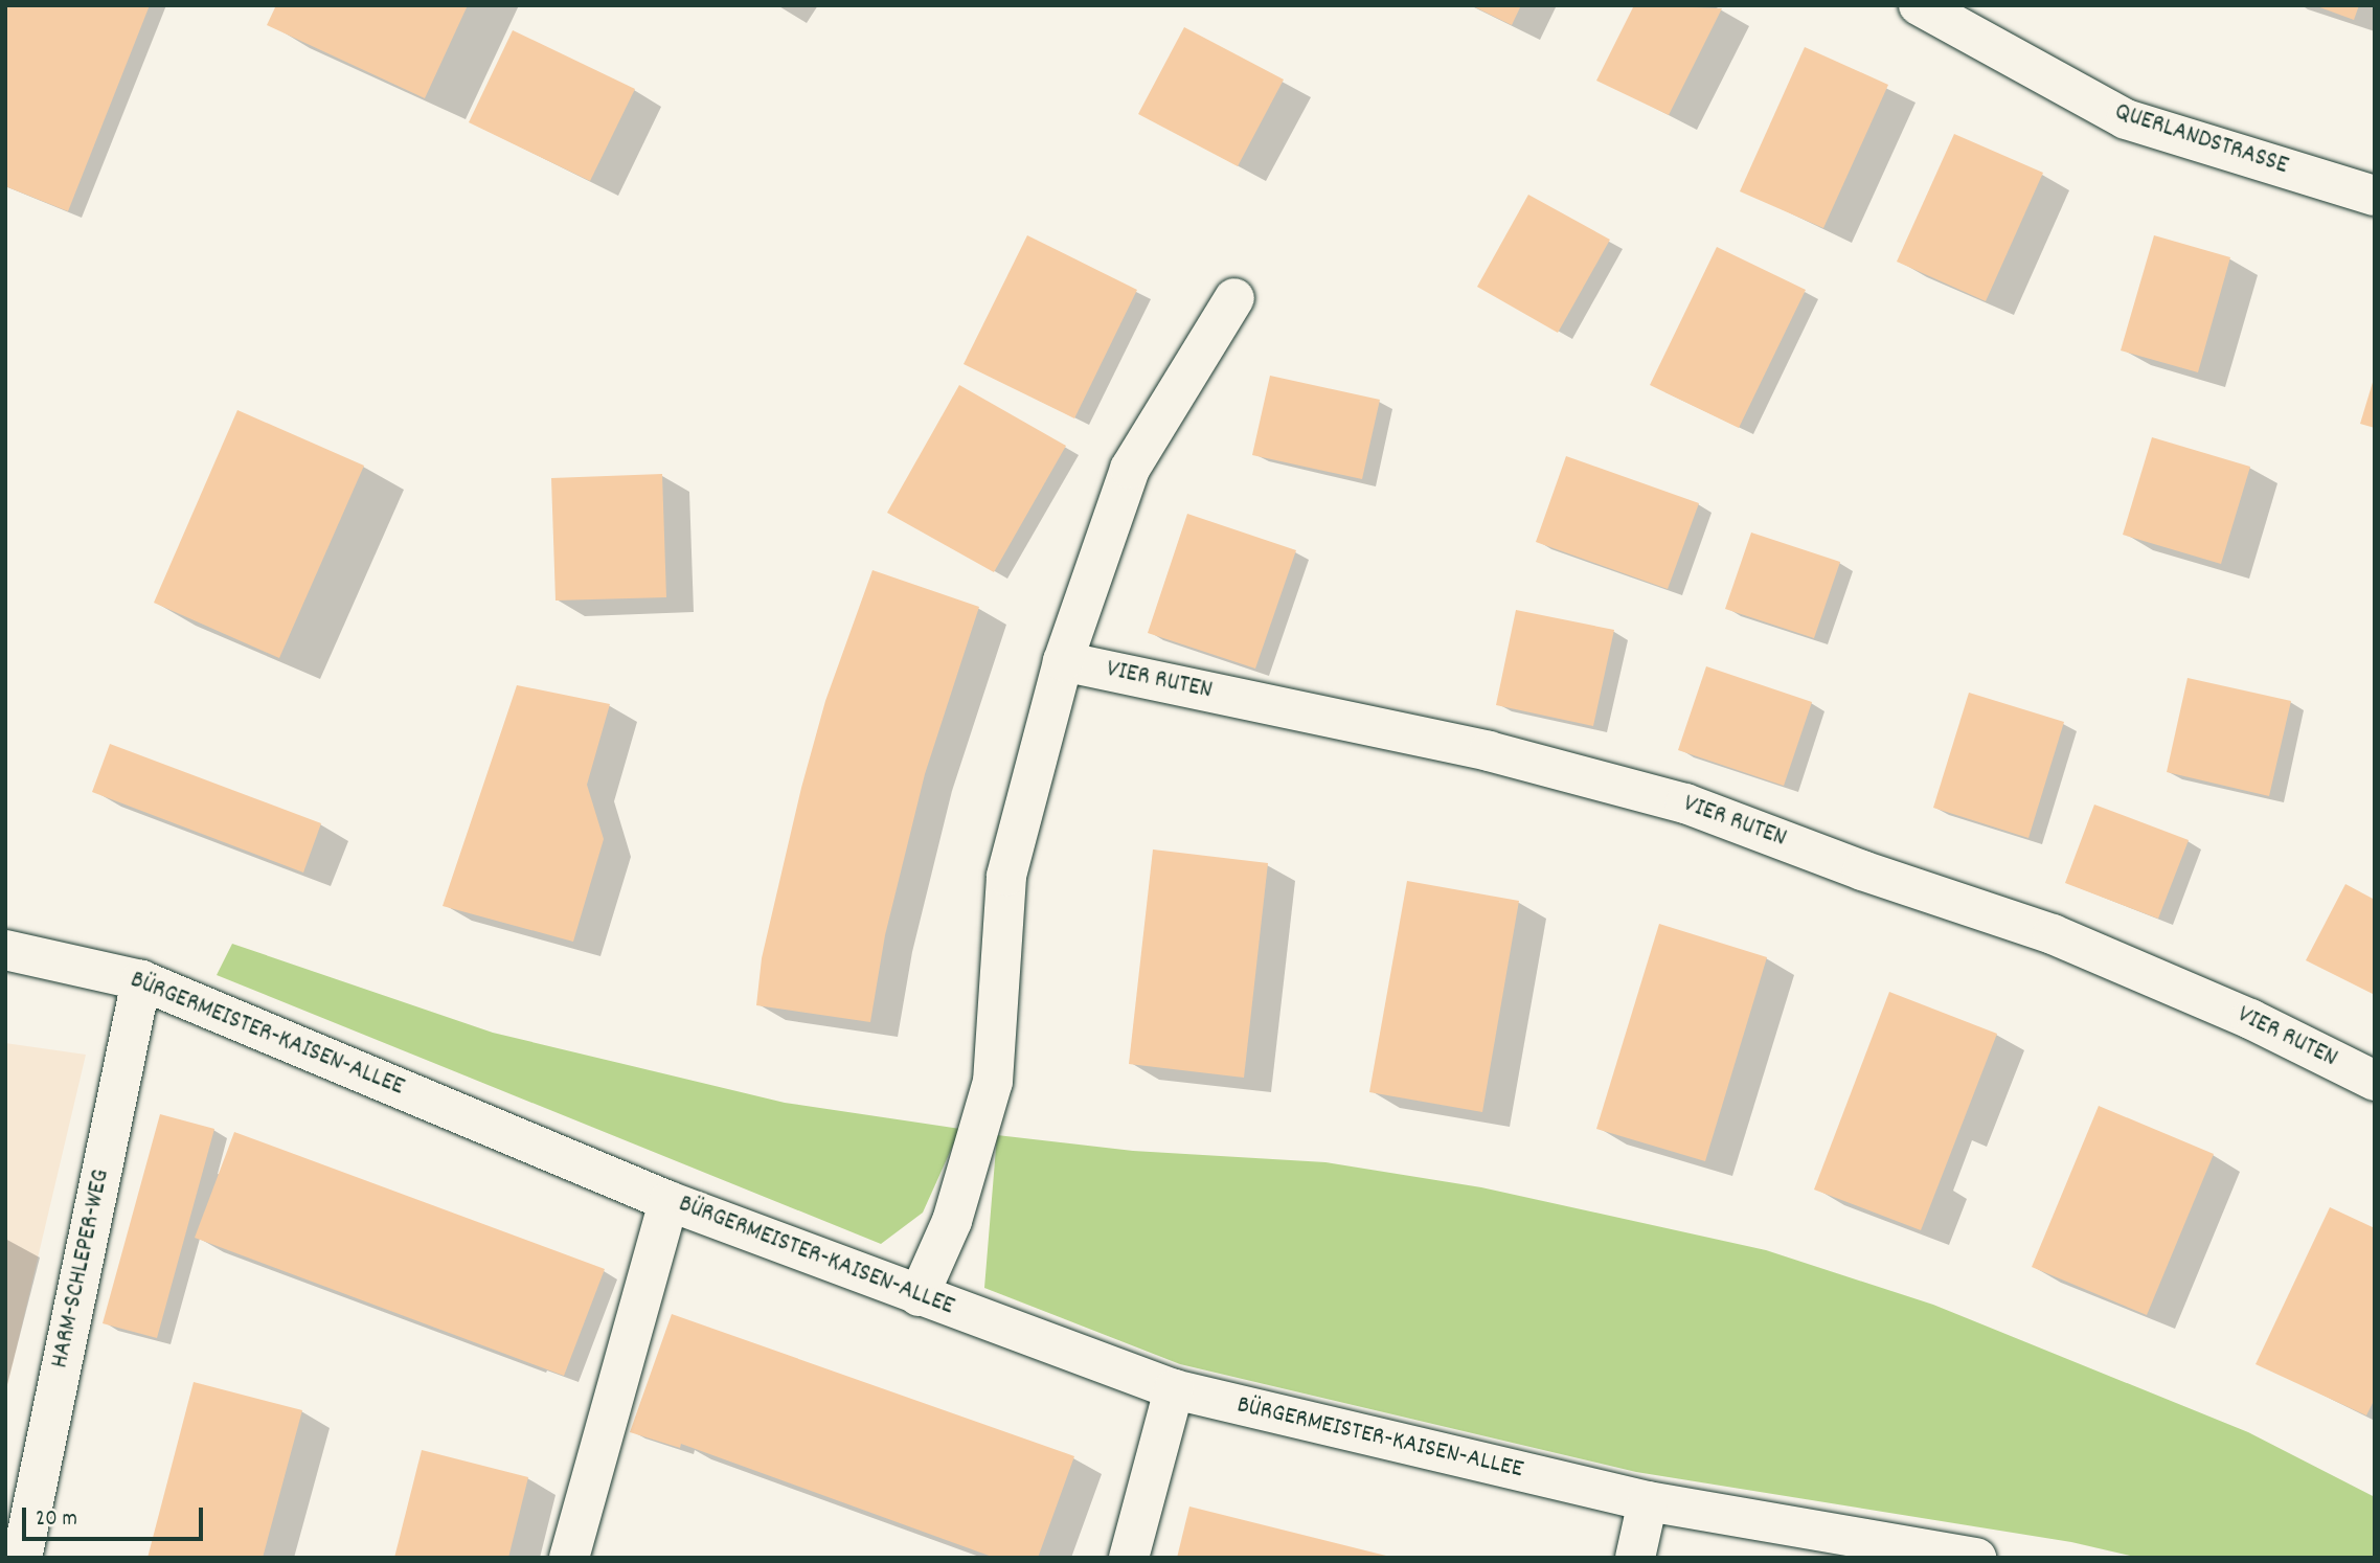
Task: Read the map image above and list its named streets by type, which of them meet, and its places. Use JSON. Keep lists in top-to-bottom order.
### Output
{
  "streets": {
    "street": [
      "QUERLANDSTRASSE",
      "VIER RUTEN",
      "BÜRGERMEISTER-KAISEN-ALLEE",
      "HARM-SCHLEPER-WEG"
    ]
  },
  "crossings": [
    ["BÜRGERMEISTER-KAISEN-ALLEE", "HARM-SCHLEPER-WEG"]
  ],
  "scale_bar": "20 m"
}
